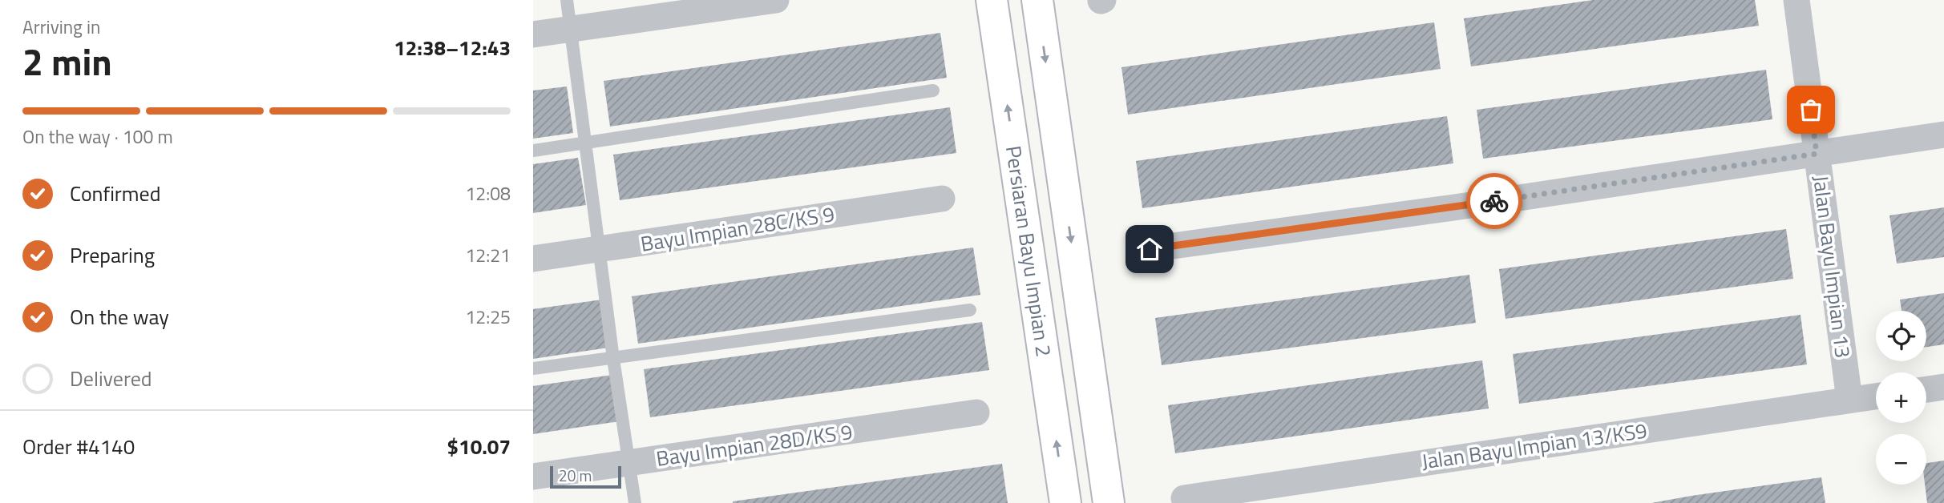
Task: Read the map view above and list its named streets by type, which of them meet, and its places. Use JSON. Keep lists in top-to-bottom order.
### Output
{
  "streets": {
    "street": [
      "Bayu Impian 28C/KS 9",
      "Persiaran Bayu Impian 2",
      "Jalan Bayu Impian 13",
      "Bayu Impian 28D/KS 9",
      "Jalan Bayu Impian 13/KS9"
    ]
  },
  "crossings": [
    ["Jalan Bayu Impian 13", "Jalan Bayu Impian 13/KS9"]
  ],
  "scale_bar": "20 m",
  "page": {
    "heading": ["2 min", "Arriving in", "12:38–12:43"],
    "panel": ["Order #4140", "$10.07"],
    "bar": "On the way · 100 m",
    "list": [
      ["Confirmed", "12:08"],
      ["Preparing", "12:21"],
      ["On the way", "12:25"],
      "Delivered"
    ],
    "map_buttons": ["+", "−"],
    "scale": "20 m"
  }
}
